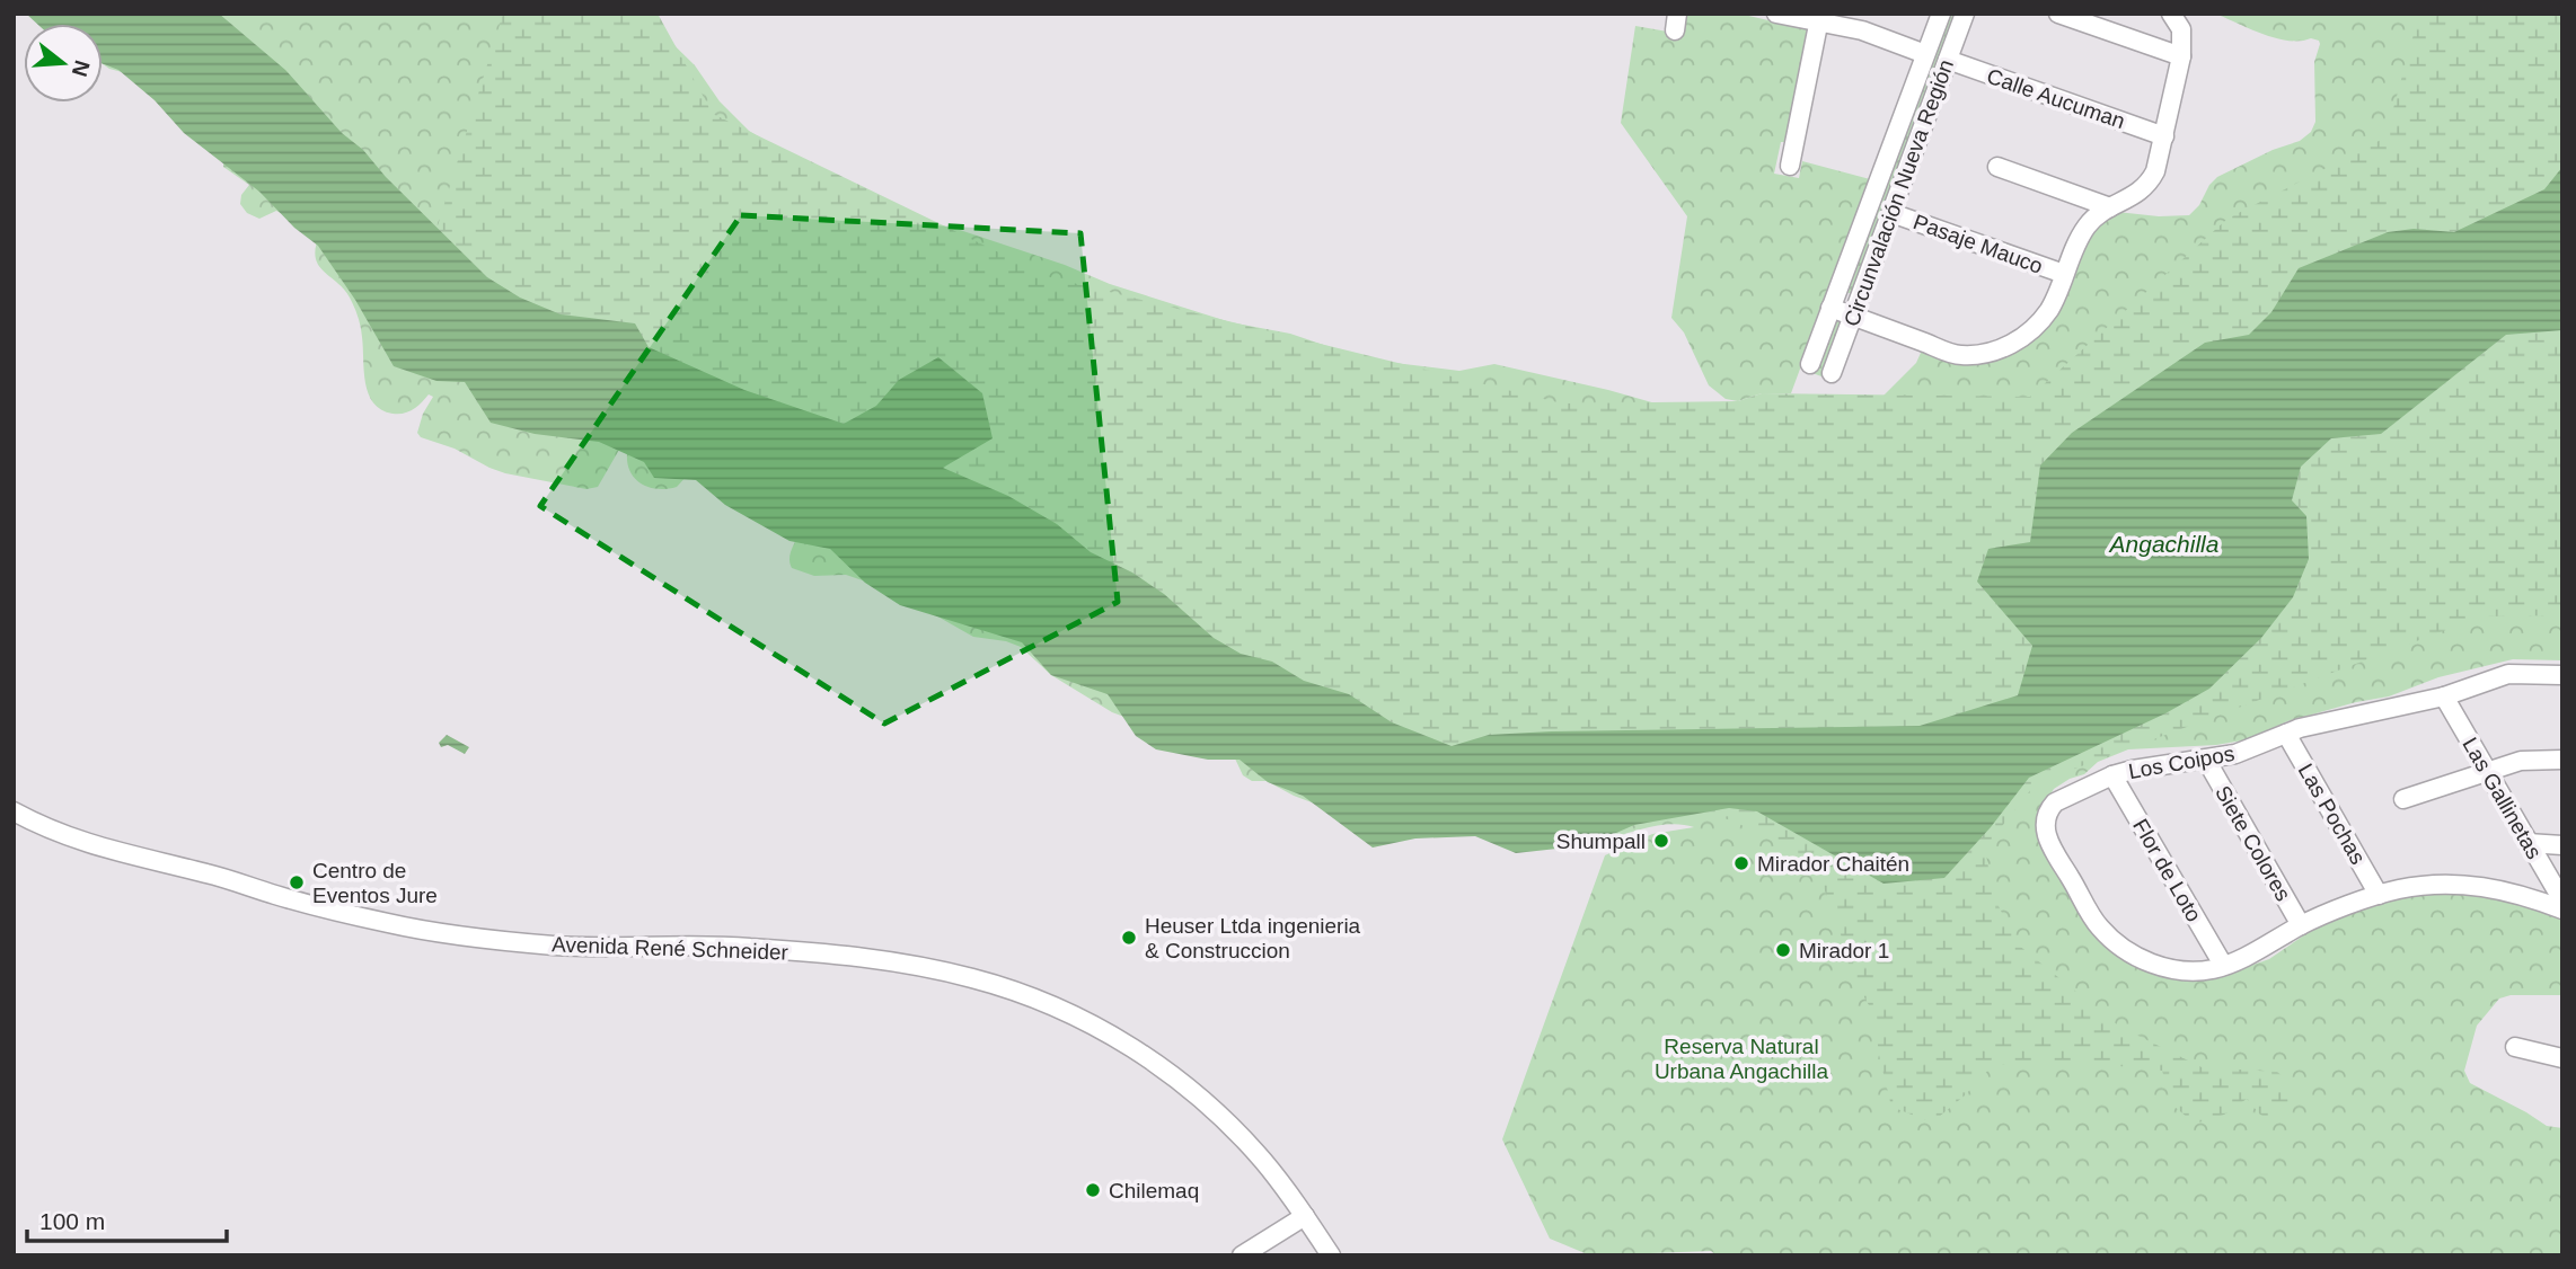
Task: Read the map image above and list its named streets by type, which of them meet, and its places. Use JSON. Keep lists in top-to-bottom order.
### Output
{
  "streets": {
    "street": [
      "Calle Aucuman",
      "Circunvalación Nueva Región",
      "Pasaje Mauco",
      "Los Coipos",
      "Las Gallinetas",
      "Las Pochas",
      "Siete Colores",
      "Flor de Loto",
      "Avenida René Schneider"
    ]
  },
  "crossings": [
    ["Calle Aucuman", "Circunvalación Nueva Región"],
    ["Circunvalación Nueva Región", "Pasaje Mauco"],
    ["Los Coipos", "Las Gallinetas"],
    ["Los Coipos", "Las Pochas"],
    ["Los Coipos", "Siete Colores"],
    ["Los Coipos", "Flor de Loto"]
  ],
  "water": ["Angachilla"],
  "parks": ["Reserva Natural Urbana Angachilla"],
  "places": [
    "Shumpall",
    "Mirador Chaitén",
    "Centro de Eventos Jure",
    "Heuser Ltda ingenieria & Construccion",
    "Mirador 1",
    "Chilemaq"
  ],
  "scale_bar": "100 m",
  "north": "right"
}
